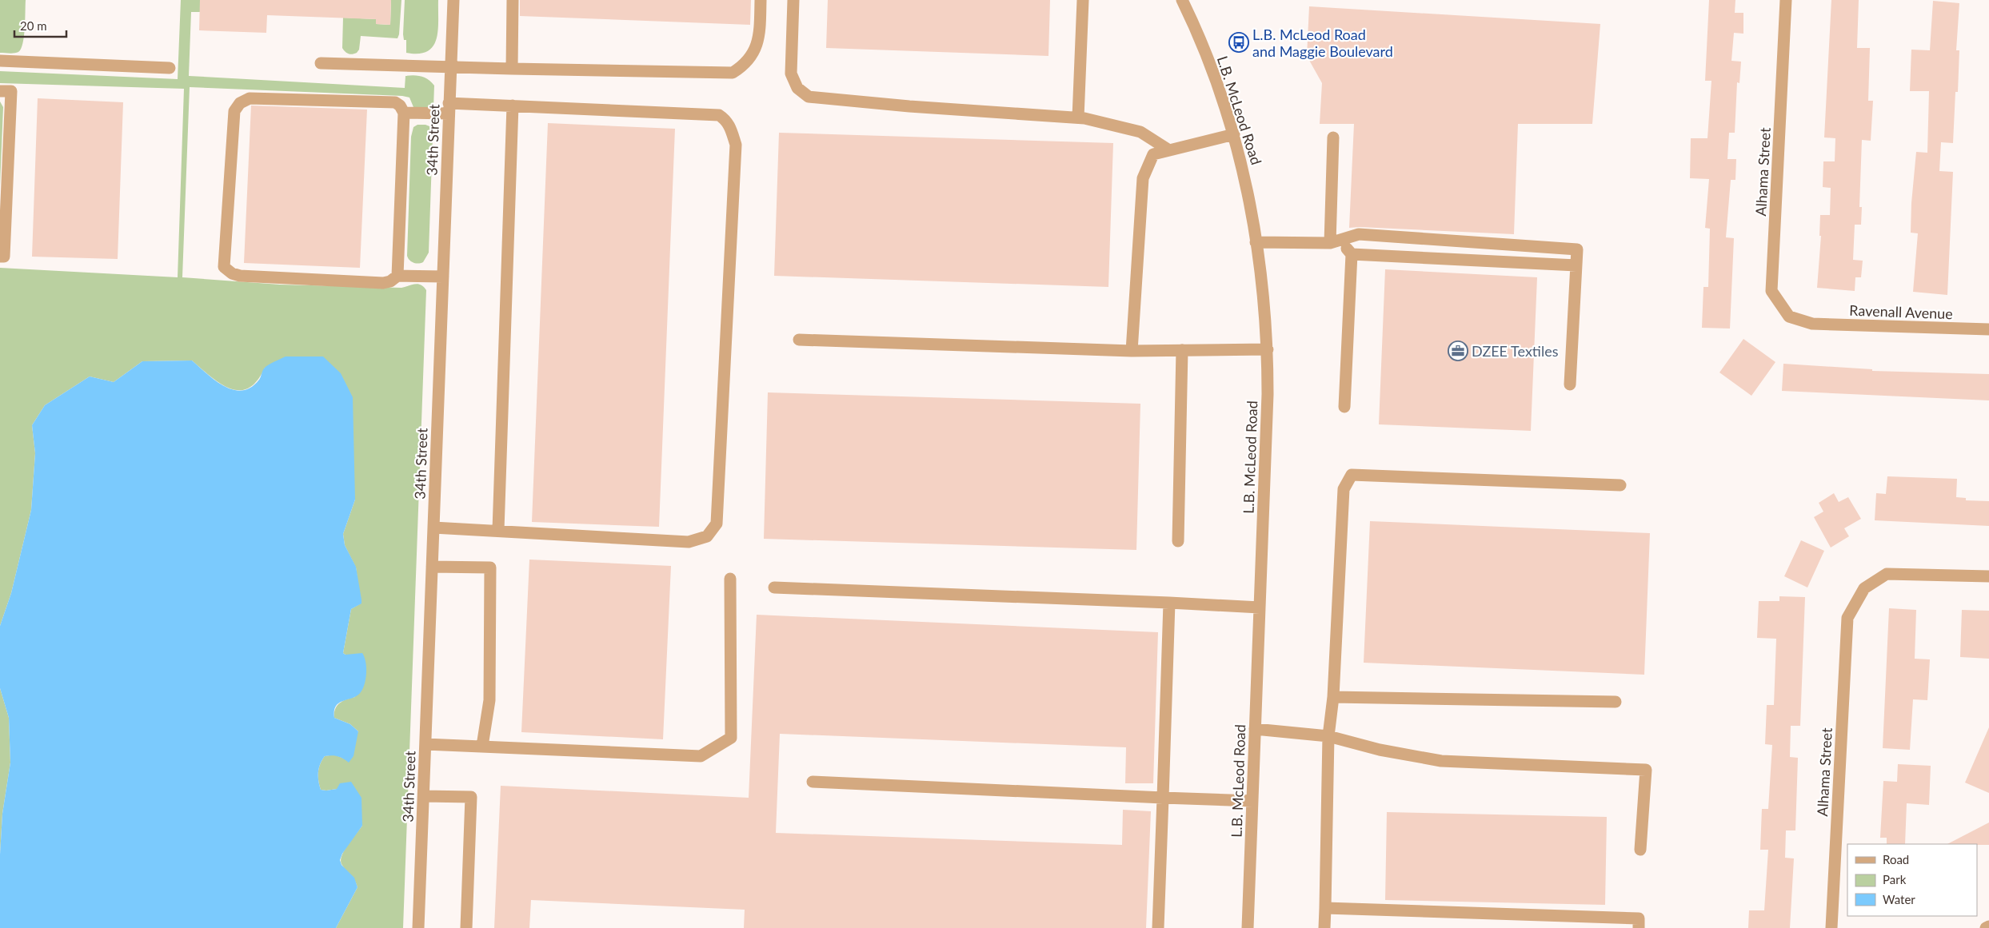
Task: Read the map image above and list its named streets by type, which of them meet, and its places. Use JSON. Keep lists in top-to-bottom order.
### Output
{
  "streets": {
    "street": [
      "L.B. McLeod Road",
      "34th Street",
      "Alhama Street",
      "Ravenall Avenue"
    ]
  },
  "crossings": [
    ["Alhama Street", "Ravenall Avenue"]
  ],
  "places": {
    "bus stop": ["L.B. McLeod Road and Maggie Boulevard"],
    "office": ["DZEE Textiles"]
  },
  "legend": ["Road", "Park", "Water"],
  "scale_bar": "20 m"
}
